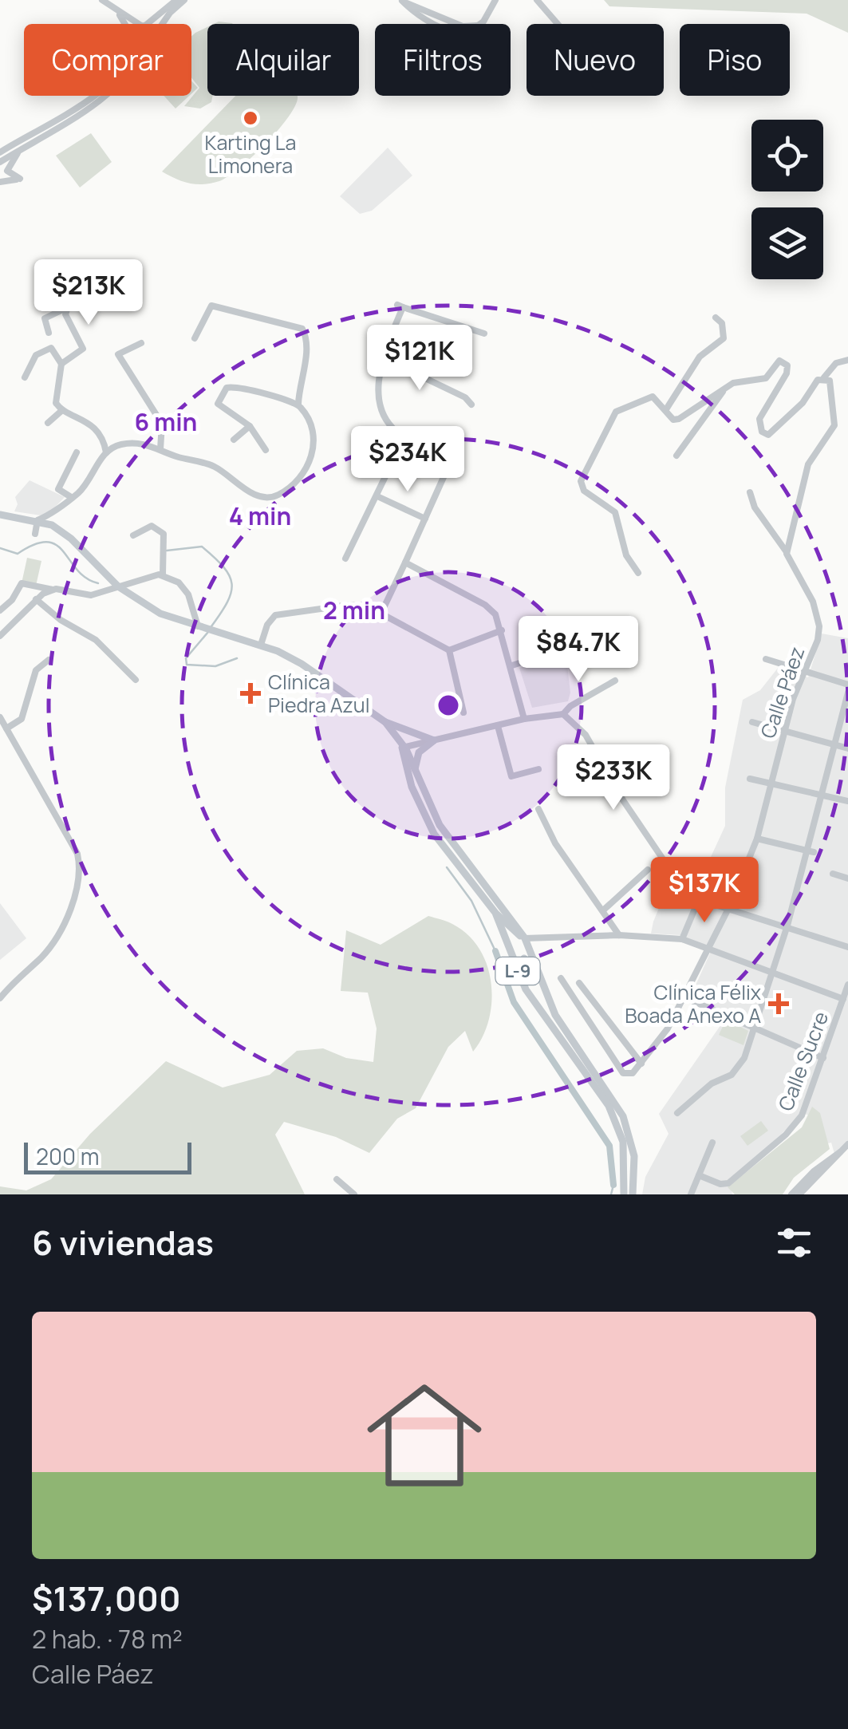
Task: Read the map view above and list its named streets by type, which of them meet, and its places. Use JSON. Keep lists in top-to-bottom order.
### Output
{
  "streets": {
    "main road": ["L-9"],
    "street": ["Calle Páez", "Calle Sucre"]
  },
  "places": {
    "other": ["Karting La Limonera"],
    "health": ["Clínica Piedra Azul", "Clínica Félix Boada Anexo A"]
  },
  "scale_bar": "200 m",
  "page": {
    "chip": [
      "Comprar",
      "Alquilar",
      "Filtros",
      "Nuevo",
      "Piso"
    ],
    "price": [
      "$213K",
      "$121K",
      "$234K",
      "$84.7K",
      "$233K",
      "$137K"
    ],
    "scale": "200 m",
    "heading": "6 viviendas",
    "list": [
      {
        "name": "$137,000",
        "note": "2 hab. · 78 m² · Calle Páez"
      }
    ]
  },
  "rings": ["6 min", "4 min", "2 min"]
}
